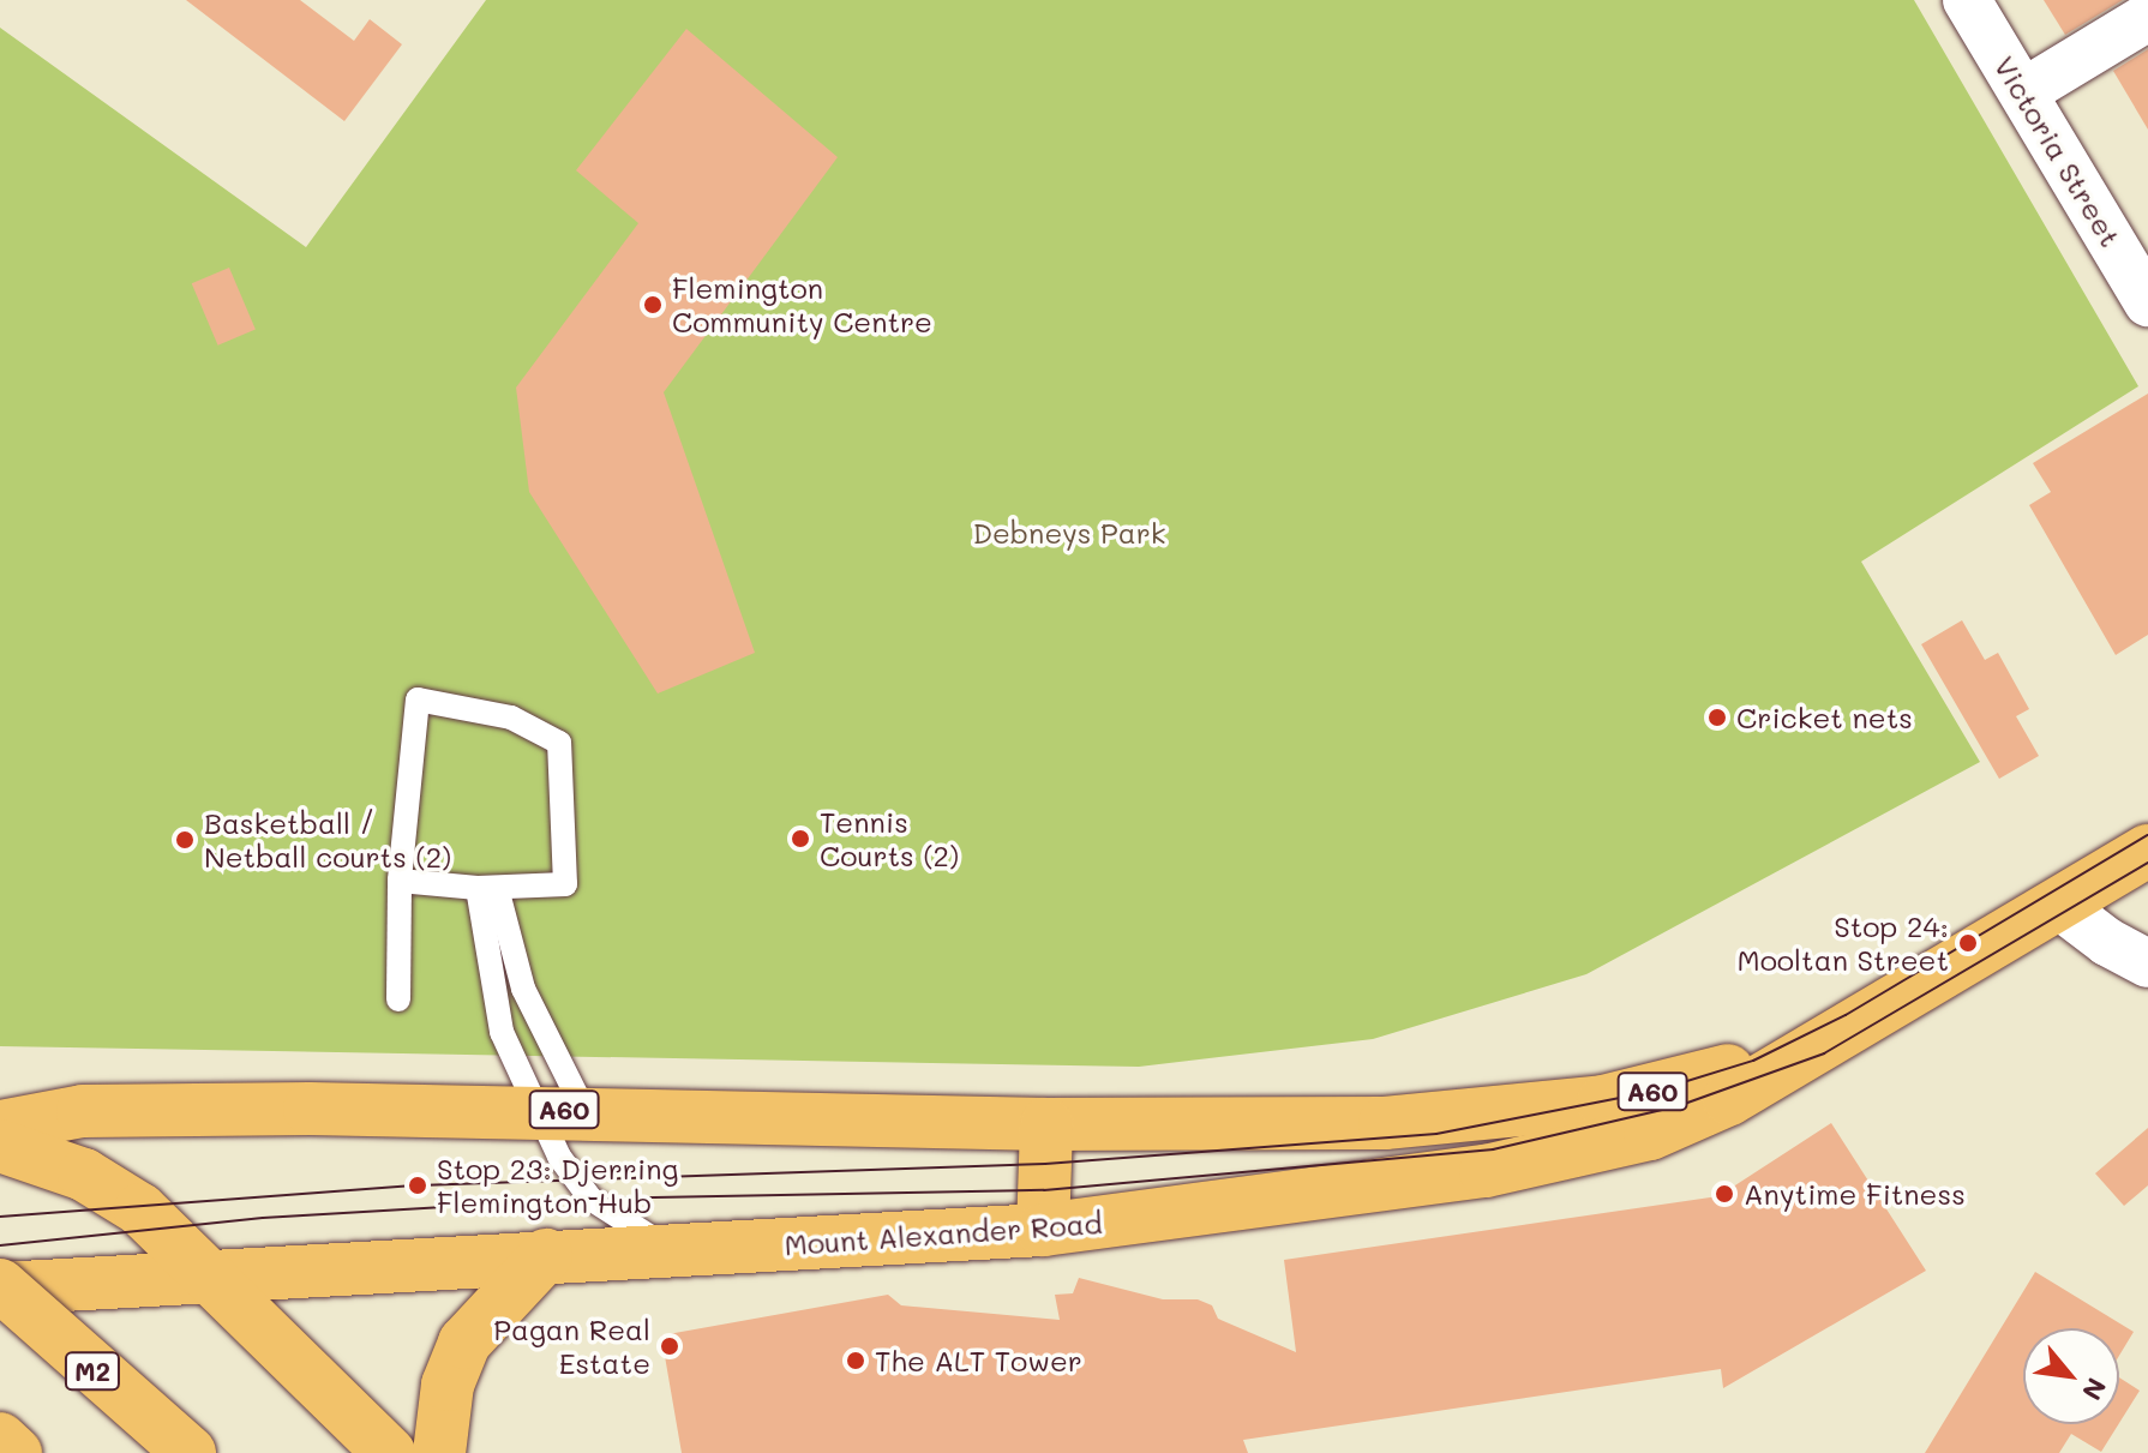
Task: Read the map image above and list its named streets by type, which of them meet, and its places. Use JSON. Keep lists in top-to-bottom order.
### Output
{
  "streets": {
    "main road": ["A60", "Mount Alexander Road", "M2"],
    "street": ["Victoria Street"]
  },
  "crossings": [
    ["Mount Alexander Road", "M2"]
  ],
  "parks": ["Debneys Park"],
  "places": [
    "Flemington Community Centre",
    "Cricket nets",
    "Tennis Courts (2)",
    "Basketball / Netball courts (2)",
    "Stop 24: Mooltan Street",
    "Stop 23: Djerring Flemington Hub",
    "Anytime Fitness",
    "Pagan Real Estate",
    "The ALT Tower"
  ],
  "north": "bottom right"
}
